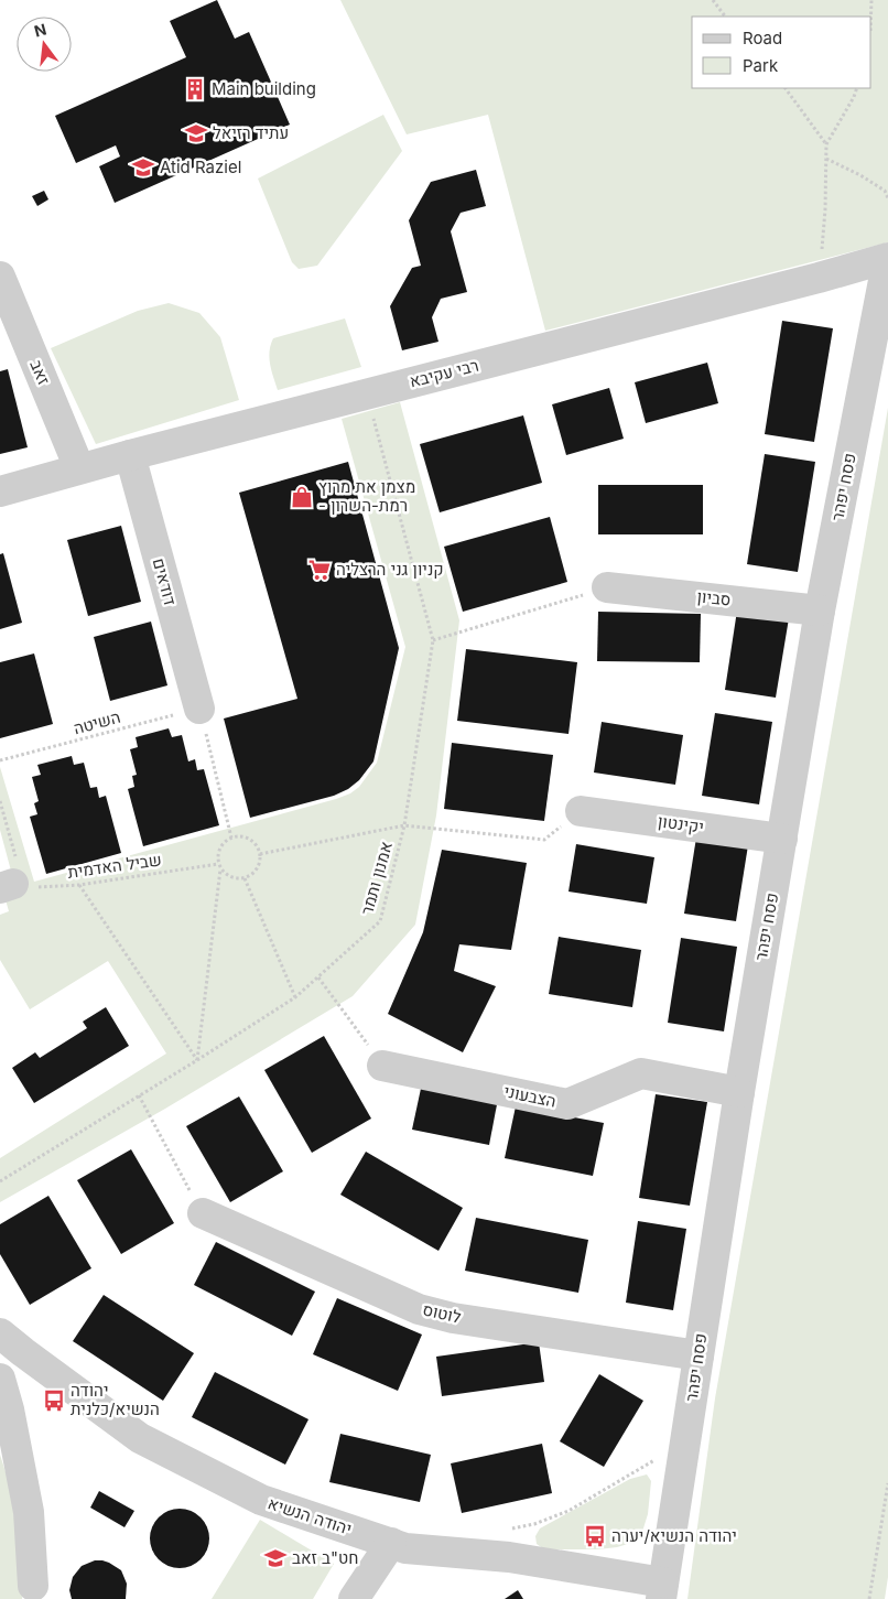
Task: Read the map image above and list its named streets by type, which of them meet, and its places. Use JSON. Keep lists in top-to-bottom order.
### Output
{
  "streets": {
    "street": [
      "זאב",
      "רבי עקיבא",
      "פסח יפהר",
      "דודאים",
      "סביון",
      "יקינטון",
      "הצבעוני",
      "לוטוס",
      "יהודה הנשיא"
    ],
    "path": ["השיטה", "שביל האדמית", "אמנון ותמר"]
  },
  "crossings": [
    ["זאב", "רבי עקיבא"],
    ["רבי עקיבא", "פסח יפהר"],
    ["רבי עקיבא", "דודאים"],
    ["רבי עקיבא", "אמנון ותמר"],
    ["פסח יפהר", "סביון"],
    ["פסח יפהר", "יקינטון"],
    ["פסח יפהר", "הצבעוני"],
    ["פסח יפהר", "לוטוס"],
    ["פסח יפהר", "יהודה הנשיא"],
    ["דודאים", "השיטה"]
  ],
  "places": {
    "building": ["Main building"],
    "school or university": ["עתיד רזיאל", "Atid Raziel", "חט\"ב זאב"],
    "shop": ["מצמן את מרוץ - רמת-השרון"],
    "supermarket": ["קניון גני הרצליה"],
    "bus stop": ["יהודה הנשיא/כלנית", "יהודה הנשיא/יערה"]
  },
  "legend": ["Road", "Park"],
  "north": "top"
}
